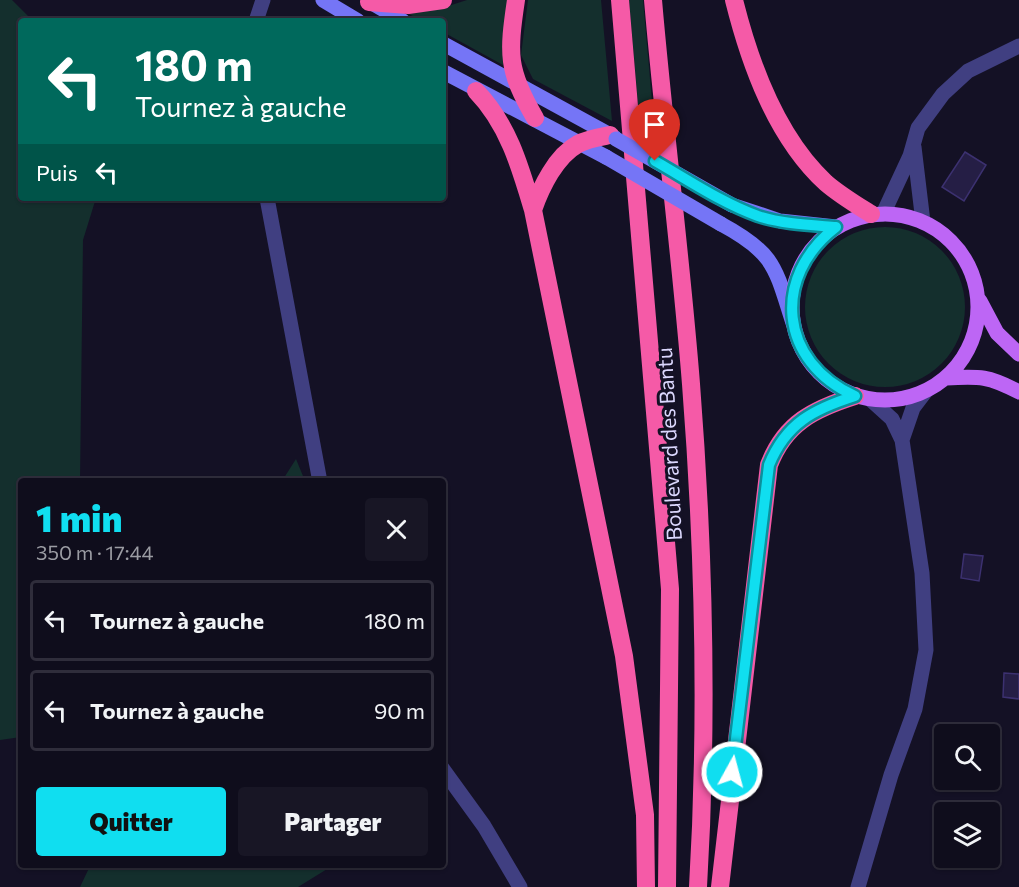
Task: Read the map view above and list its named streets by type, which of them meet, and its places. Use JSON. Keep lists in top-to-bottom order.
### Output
{
  "streets": {
    "highway": ["Boulevard des Bantu"]
  },
  "page": {
    "turn": ["180 m", "Tournez à gauche"],
    "then": "Puis",
    "heading": ["1 min", "350 m · 17:44"],
    "list": [
      {
        "name": "Tournez à gauche",
        "value": "180 m"
      },
      {
        "name": "Tournez à gauche",
        "value": "90 m"
      }
    ],
    "buttons": ["Quitter", "Partager"]
  }
}
